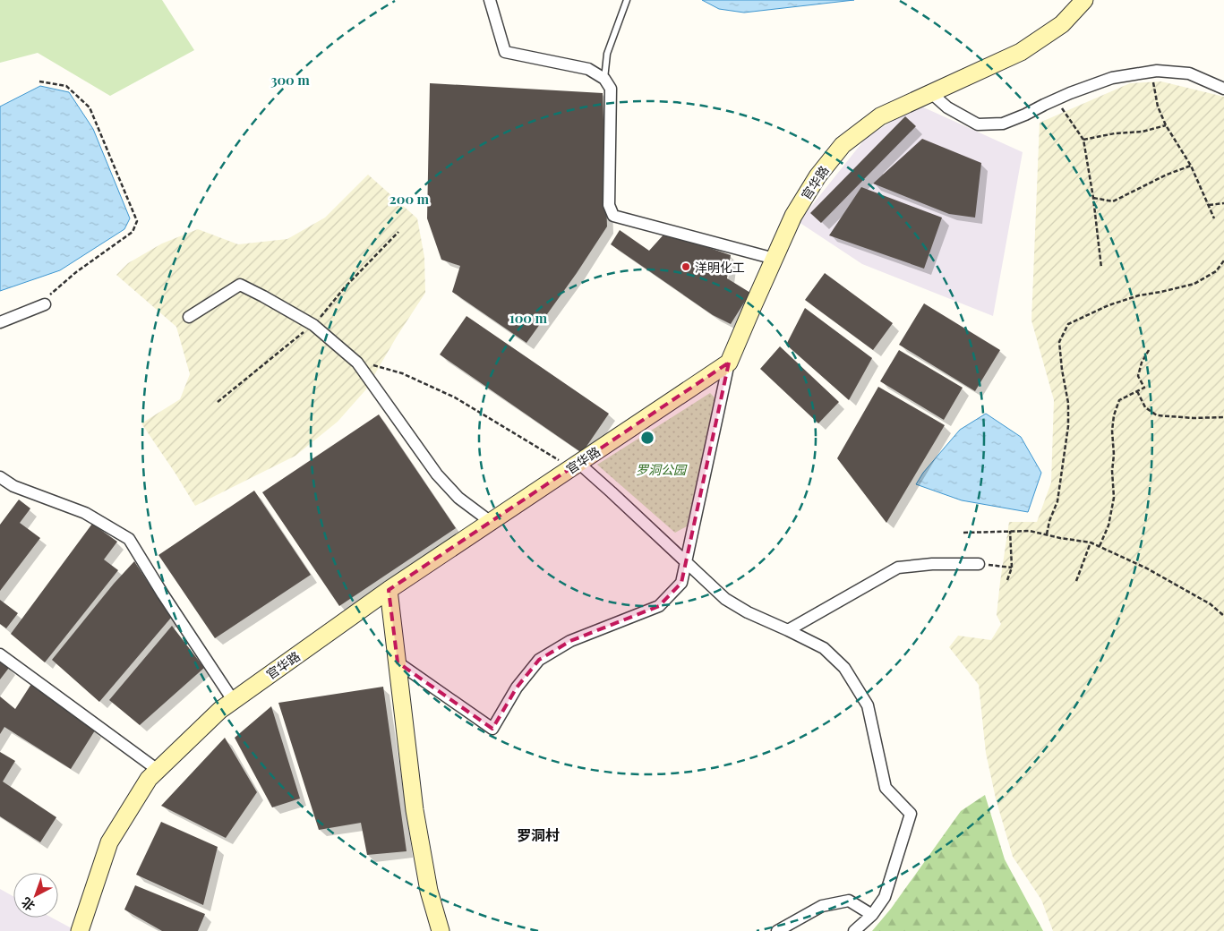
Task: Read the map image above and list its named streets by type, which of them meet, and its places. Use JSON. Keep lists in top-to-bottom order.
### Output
{
  "streets": {
    "main road": ["官华路"]
  },
  "districts": ["罗洞村"],
  "parks": ["罗洞公园"],
  "places": ["洋明化工"],
  "north": "bottom left",
  "rings": ["300 m", "200 m", "100 m"]
}
